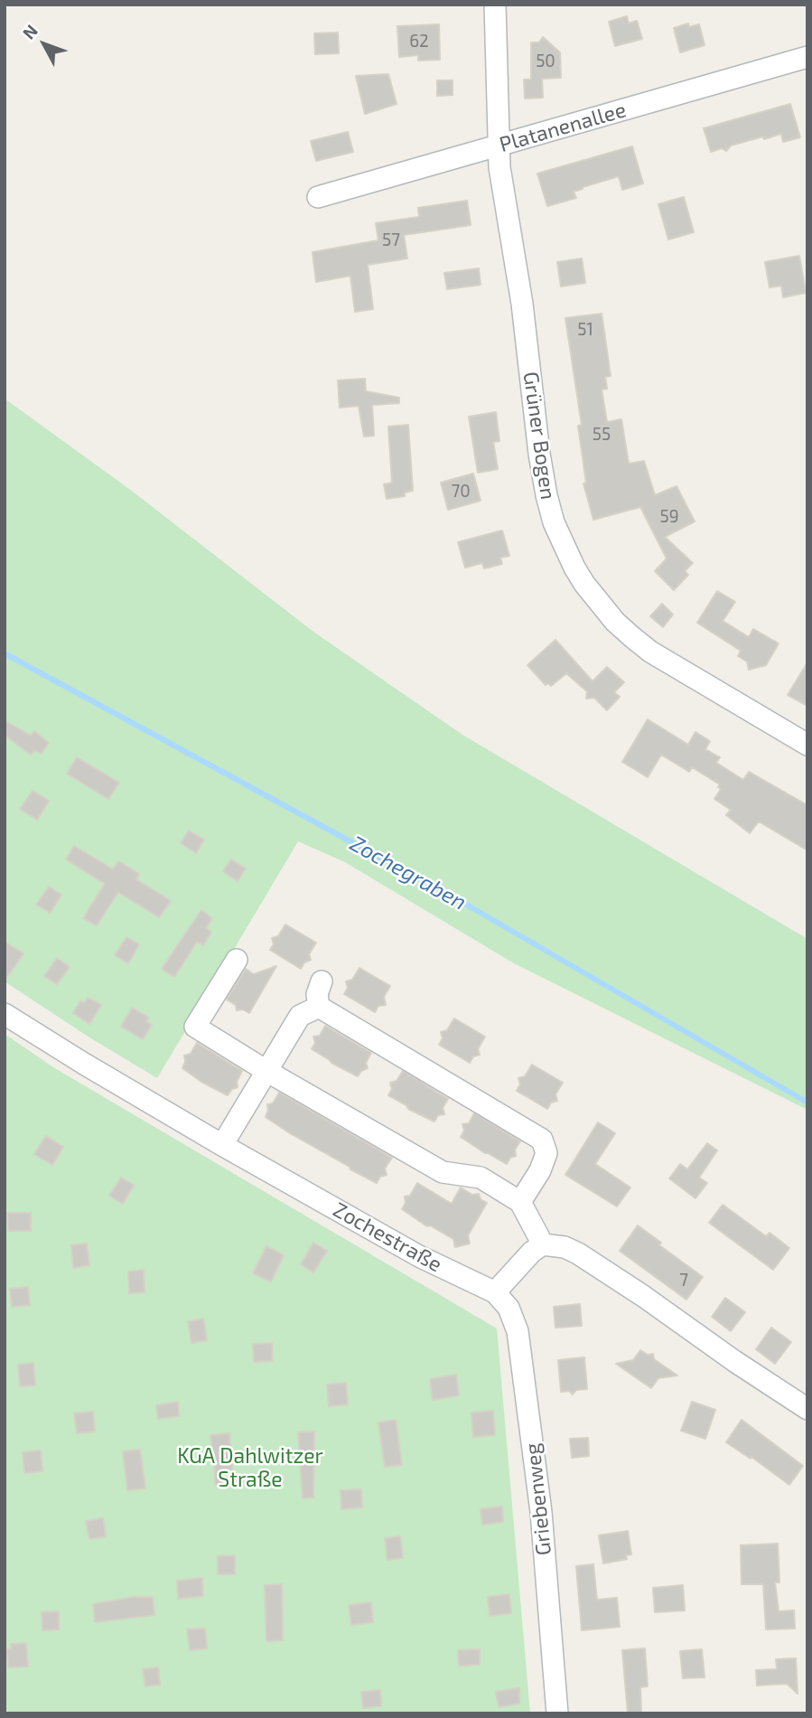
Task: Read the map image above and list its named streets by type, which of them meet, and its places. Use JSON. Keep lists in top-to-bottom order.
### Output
{
  "streets": {
    "street": [
      "Platanenallee",
      "Grüner Bogen",
      "Zochestraße",
      "Griebenweg"
    ]
  },
  "crossings": [
    ["Platanenallee", "Grüner Bogen"],
    ["Zochestraße", "Griebenweg"]
  ],
  "water": ["Zochegraben"],
  "parks": ["KGA Dahlwitzer Straße"],
  "house_numbers": [
    "62",
    "50",
    "57",
    "51",
    "55",
    "70",
    "59",
    "7"
  ],
  "north": "top left"
}
